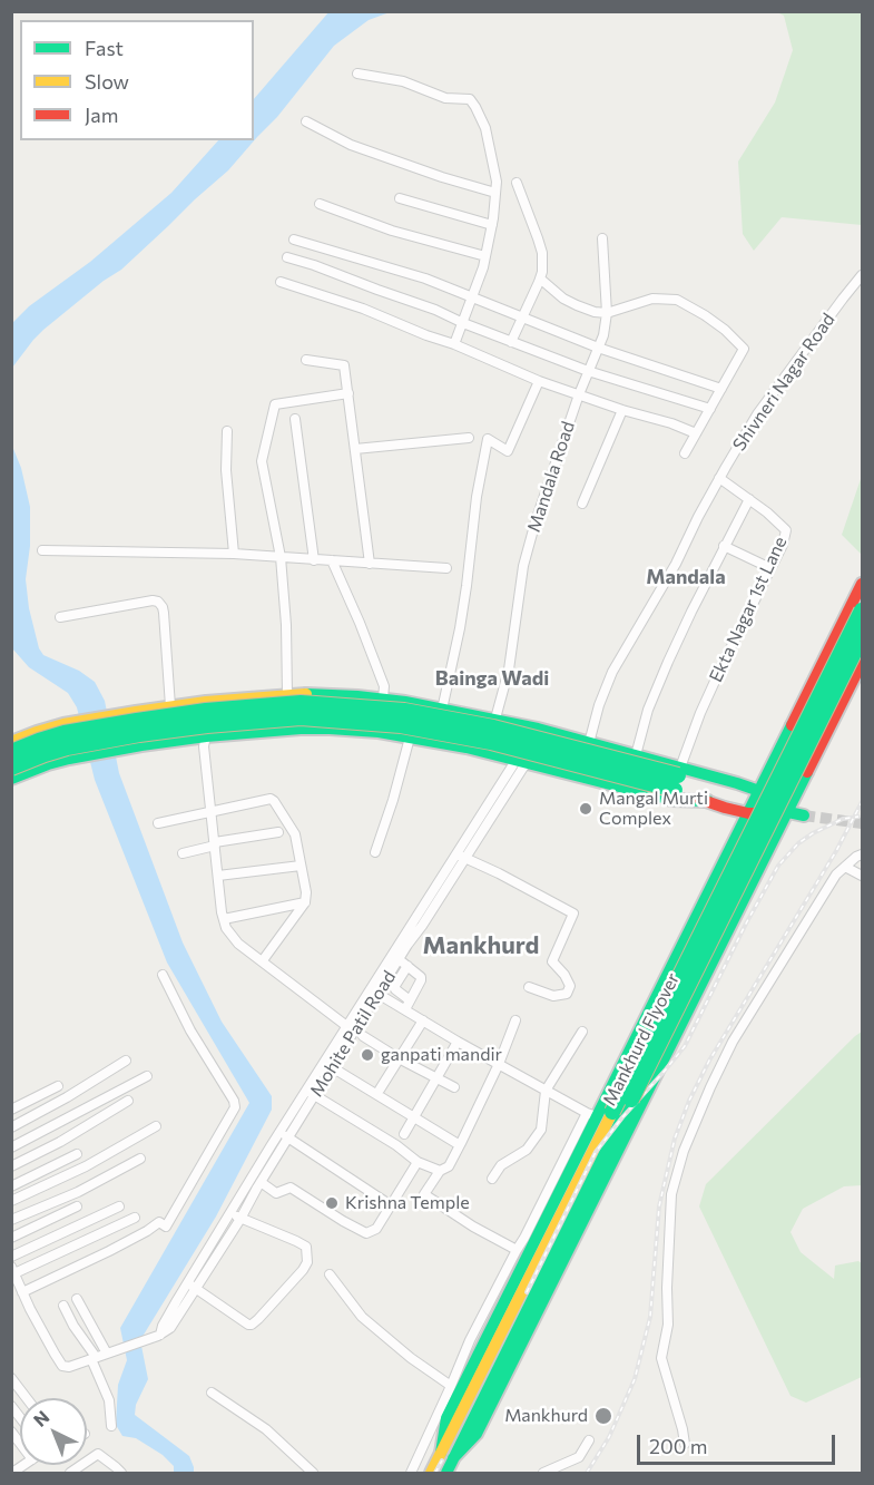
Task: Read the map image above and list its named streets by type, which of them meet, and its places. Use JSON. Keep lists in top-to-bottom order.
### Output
{
  "streets": {
    "main road": ["Mankhurd Flyover"],
    "street": [
      "Shivneri Nagar Road",
      "Mandala Road",
      "Ekta Nagar 1st Lane",
      "Mohite Patil Road"
    ]
  },
  "crossings": [
    ["Shivneri Nagar Road", "Ekta Nagar 1st Lane"]
  ],
  "districts": ["Mandala", "Bainga Wadi", "Mankhurd"],
  "places": [
    "Mangal Murti Complex",
    "ganpati mandir",
    "Krishna Temple",
    "Mankhurd"
  ],
  "legend": ["Fast", "Slow", "Jam"],
  "scale_bar": "200 m",
  "north": "top left"
}
